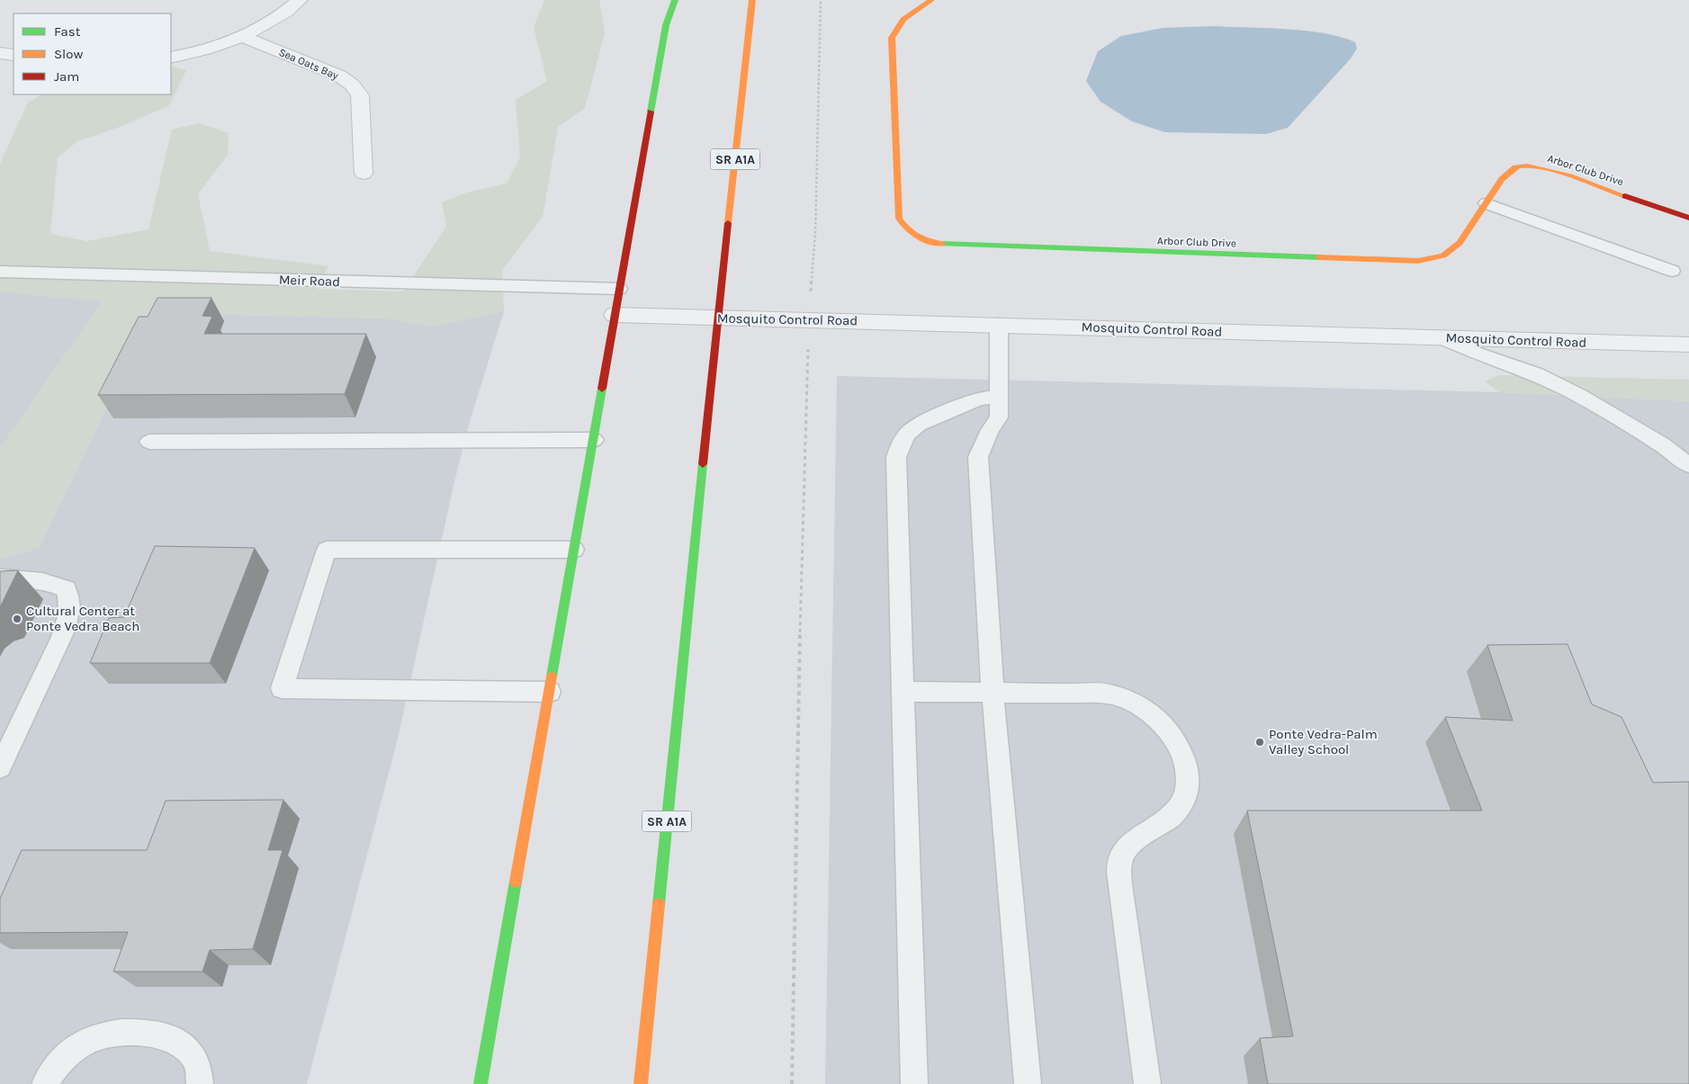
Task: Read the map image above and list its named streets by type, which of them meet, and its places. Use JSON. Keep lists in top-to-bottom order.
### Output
{
  "streets": {
    "main road": ["SR A1A", "Arbor Club Drive"],
    "street": ["Sea Oats Bay", "Mosquito Control Road"],
    "lane": ["Meir Road"]
  },
  "crossings": [
    ["SR A1A", "Mosquito Control Road"]
  ],
  "places": ["Cultural Center at Ponte Vedra Beach", "Ponte Vedra-Palm Valley School"],
  "legend": ["Fast", "Slow", "Jam"]
}
